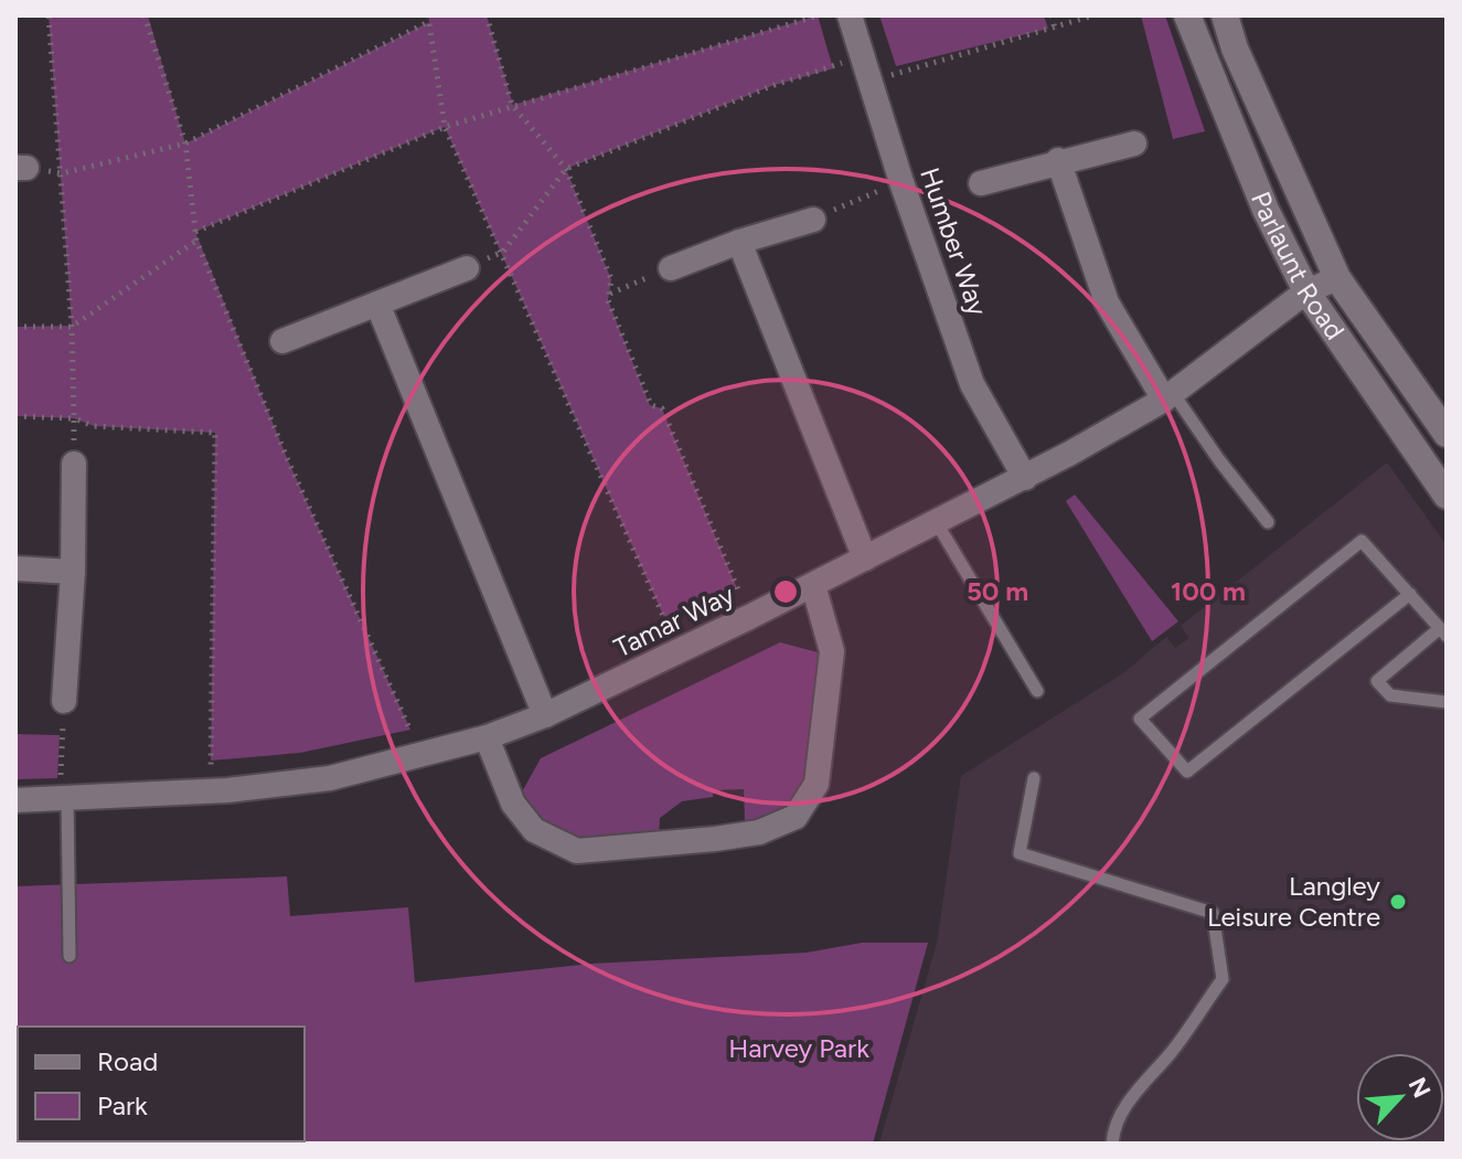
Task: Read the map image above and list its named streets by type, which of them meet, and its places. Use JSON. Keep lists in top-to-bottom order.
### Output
{
  "streets": {
    "street": ["Humber Way", "Parlaunt Road", "Tamar Way"]
  },
  "crossings": [
    ["Humber Way", "Tamar Way"],
    ["Parlaunt Road", "Tamar Way"]
  ],
  "parks": ["Harvey Park"],
  "places": ["Langley Leisure Centre"],
  "legend": ["Road", "Park"],
  "north": "top right",
  "rings": ["50 m", "100 m"]
}
